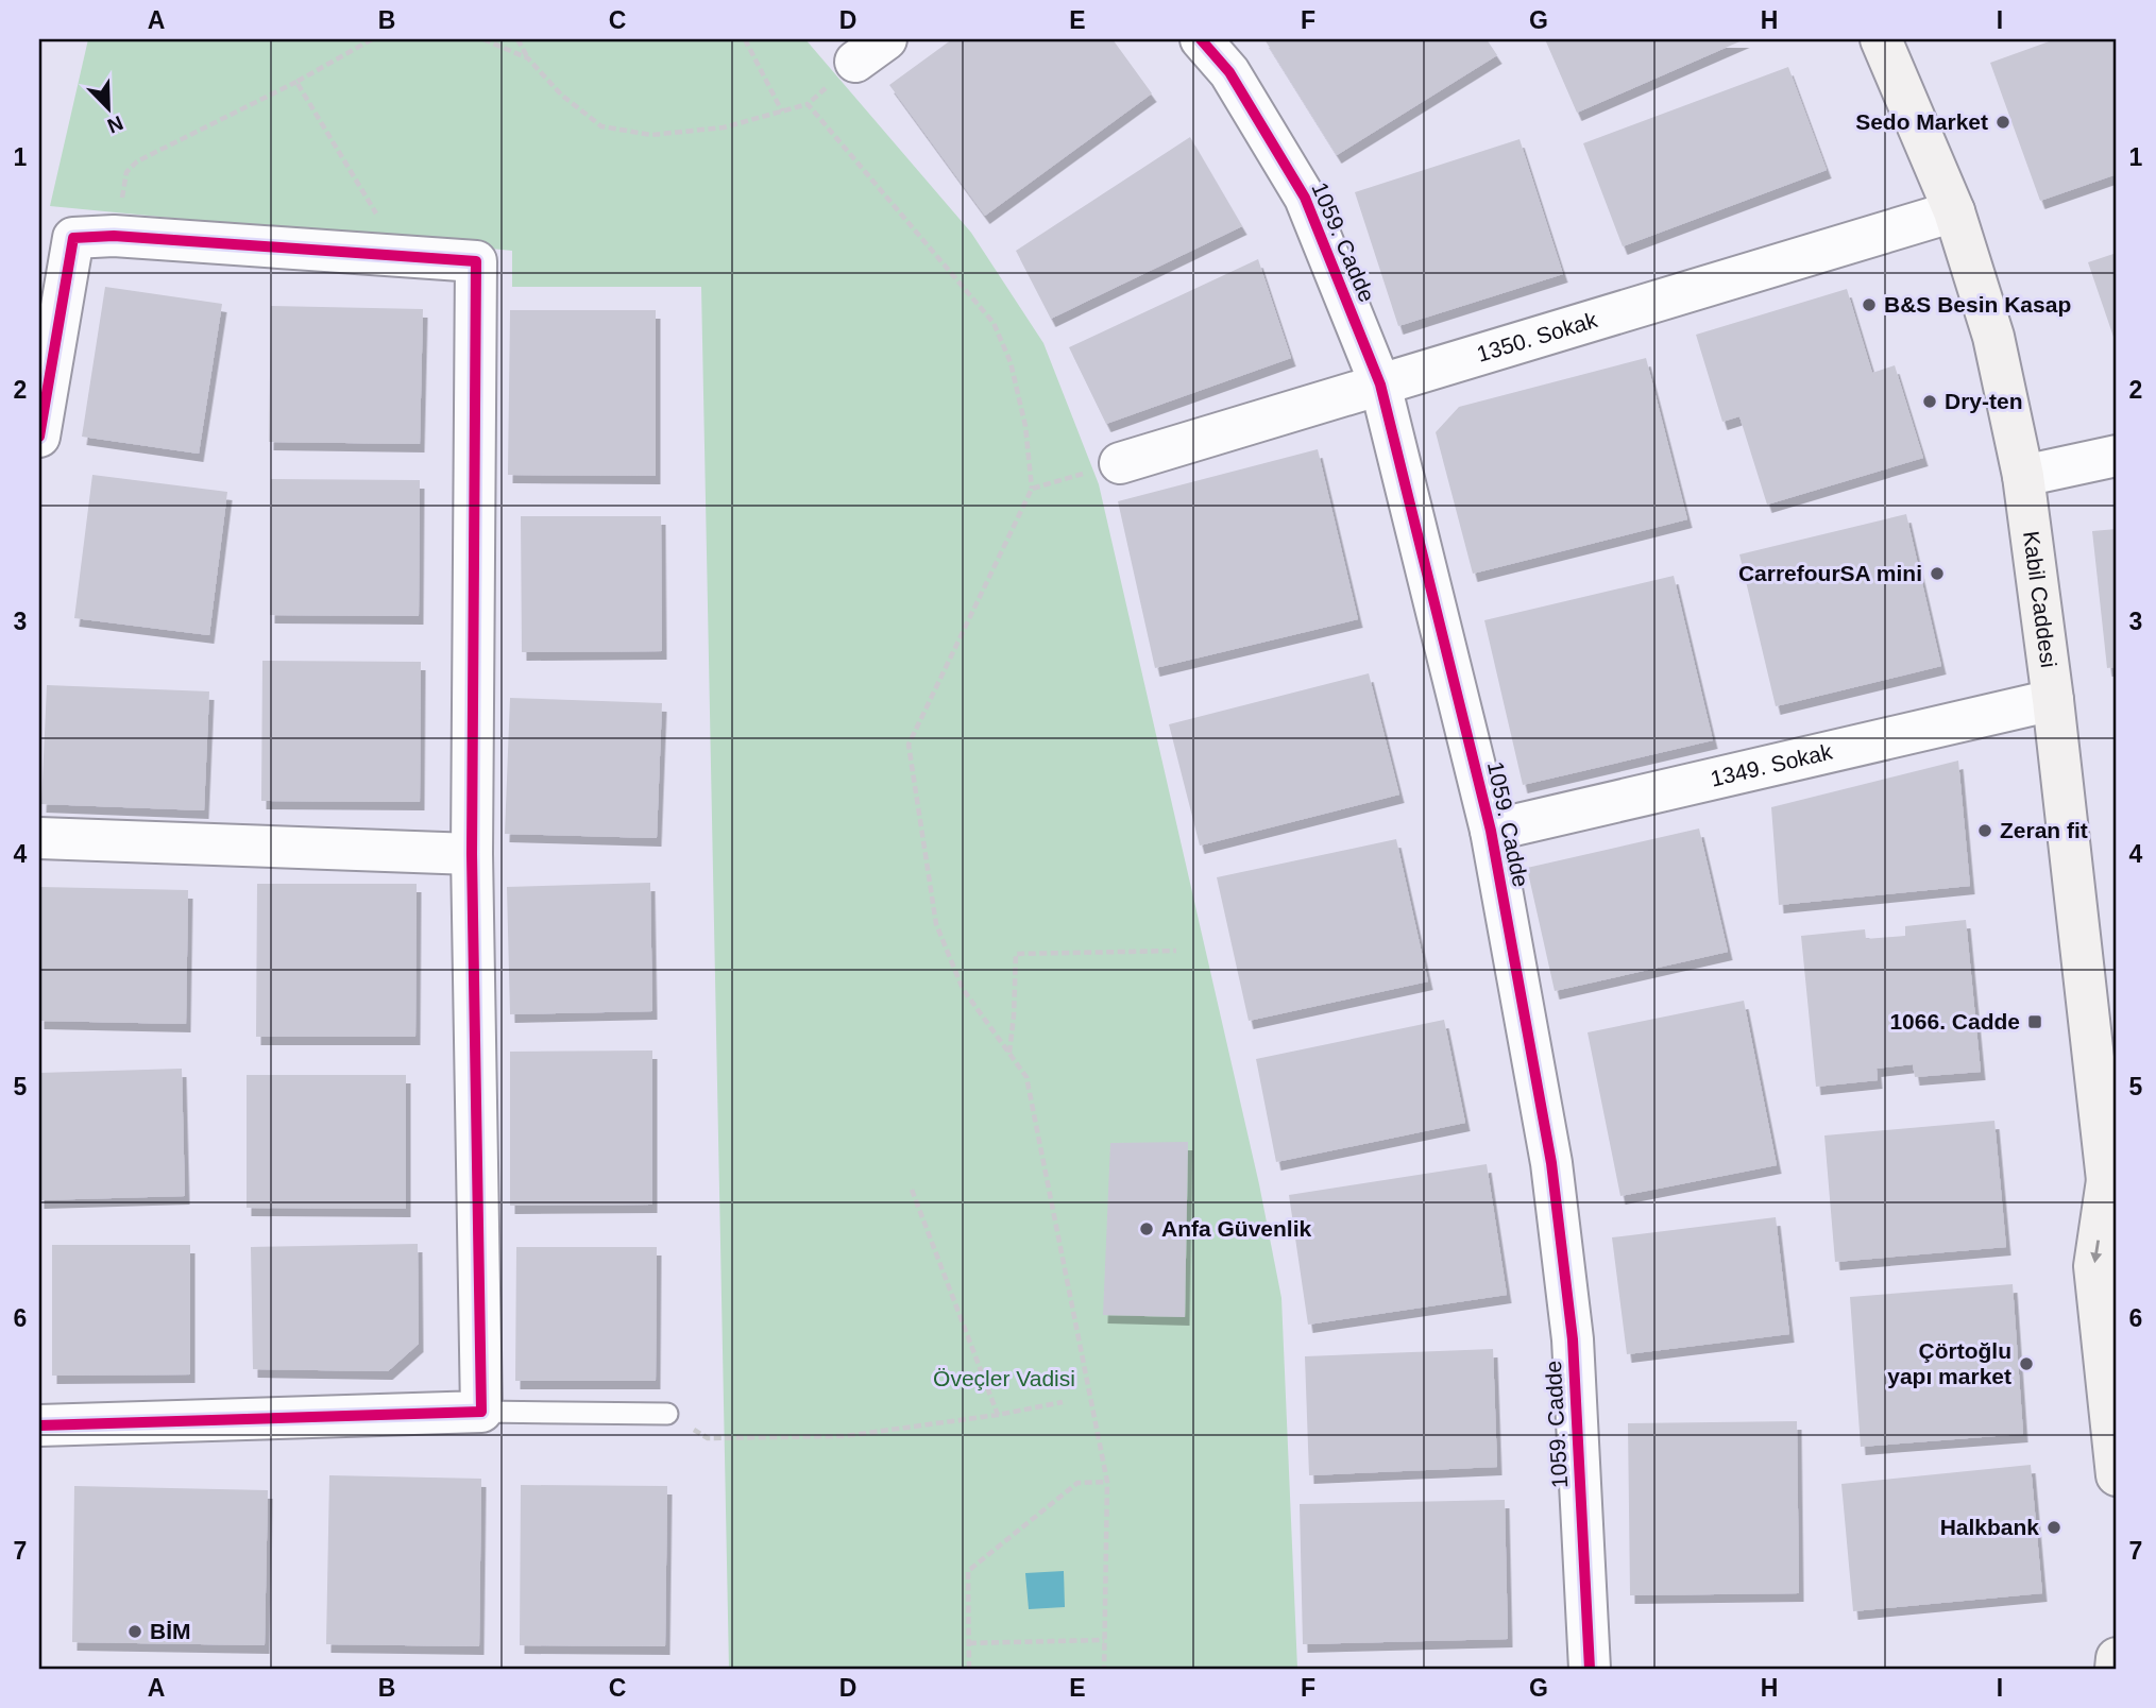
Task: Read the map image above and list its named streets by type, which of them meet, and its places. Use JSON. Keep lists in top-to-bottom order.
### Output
{
  "streets": {
    "main road": ["Kabil Caddesi"],
    "street": ["1059. Cadde", "1350. Sokak", "1349. Sokak"]
  },
  "crossings": [
    ["1059. Cadde", "1350. Sokak"],
    ["1059. Cadde", "1349. Sokak"],
    ["1350. Sokak", "Kabil Caddesi"],
    ["Kabil Caddesi", "1349. Sokak"]
  ],
  "parks": ["Öveçler Vadisi"],
  "places": {
    "other": [
      "Sedo Market",
      "B&S Besin Kasap",
      "Dry-ten",
      "CarrefourSA mini",
      "Zeran fit",
      "Anfa Güvenlik",
      "Çörtoğlu yapı market",
      "Halkbank",
      "BİM"
    ],
    "transit": ["1066. Cadde"]
  },
  "north": "bottom right",
  "grid": {
    "columns": [
      "A",
      "B",
      "C",
      "D",
      "E",
      "F",
      "G",
      "H",
      "I"
    ],
    "rows": [
      "1",
      "2",
      "3",
      "4",
      "5",
      "6",
      "7"
    ]
  }
}
